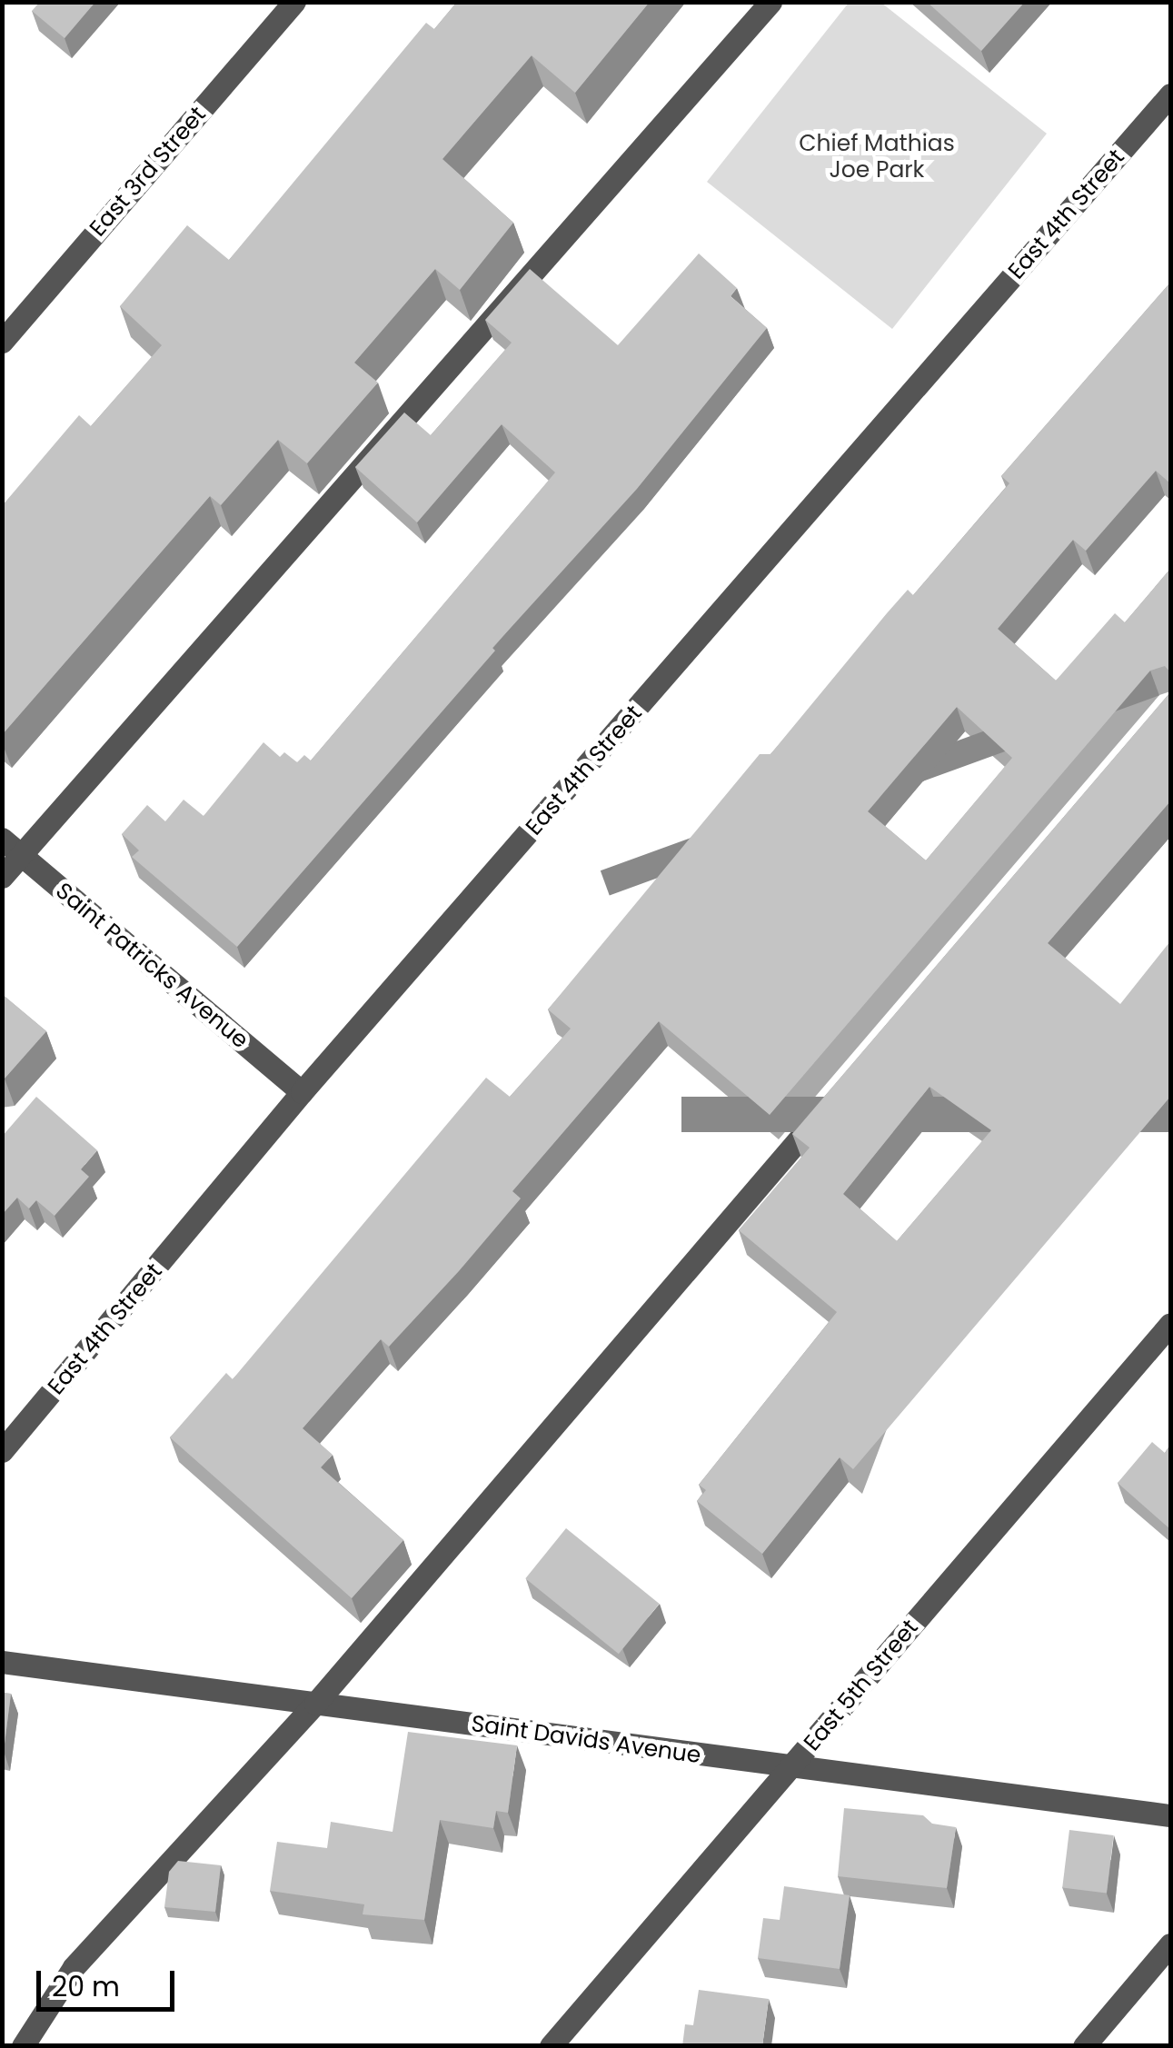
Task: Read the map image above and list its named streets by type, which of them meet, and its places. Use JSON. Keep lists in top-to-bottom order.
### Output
{
  "streets": {
    "street": [
      "East 3rd Street",
      "East 4th Street",
      "Saint Patricks Avenue",
      "East 5th Street",
      "Saint Davids Avenue"
    ]
  },
  "crossings": [
    ["East 4th Street", "Saint Patricks Avenue"],
    ["East 5th Street", "Saint Davids Avenue"]
  ],
  "parks": ["Chief Mathias Joe Park"],
  "scale_bar": "20 m"
}
